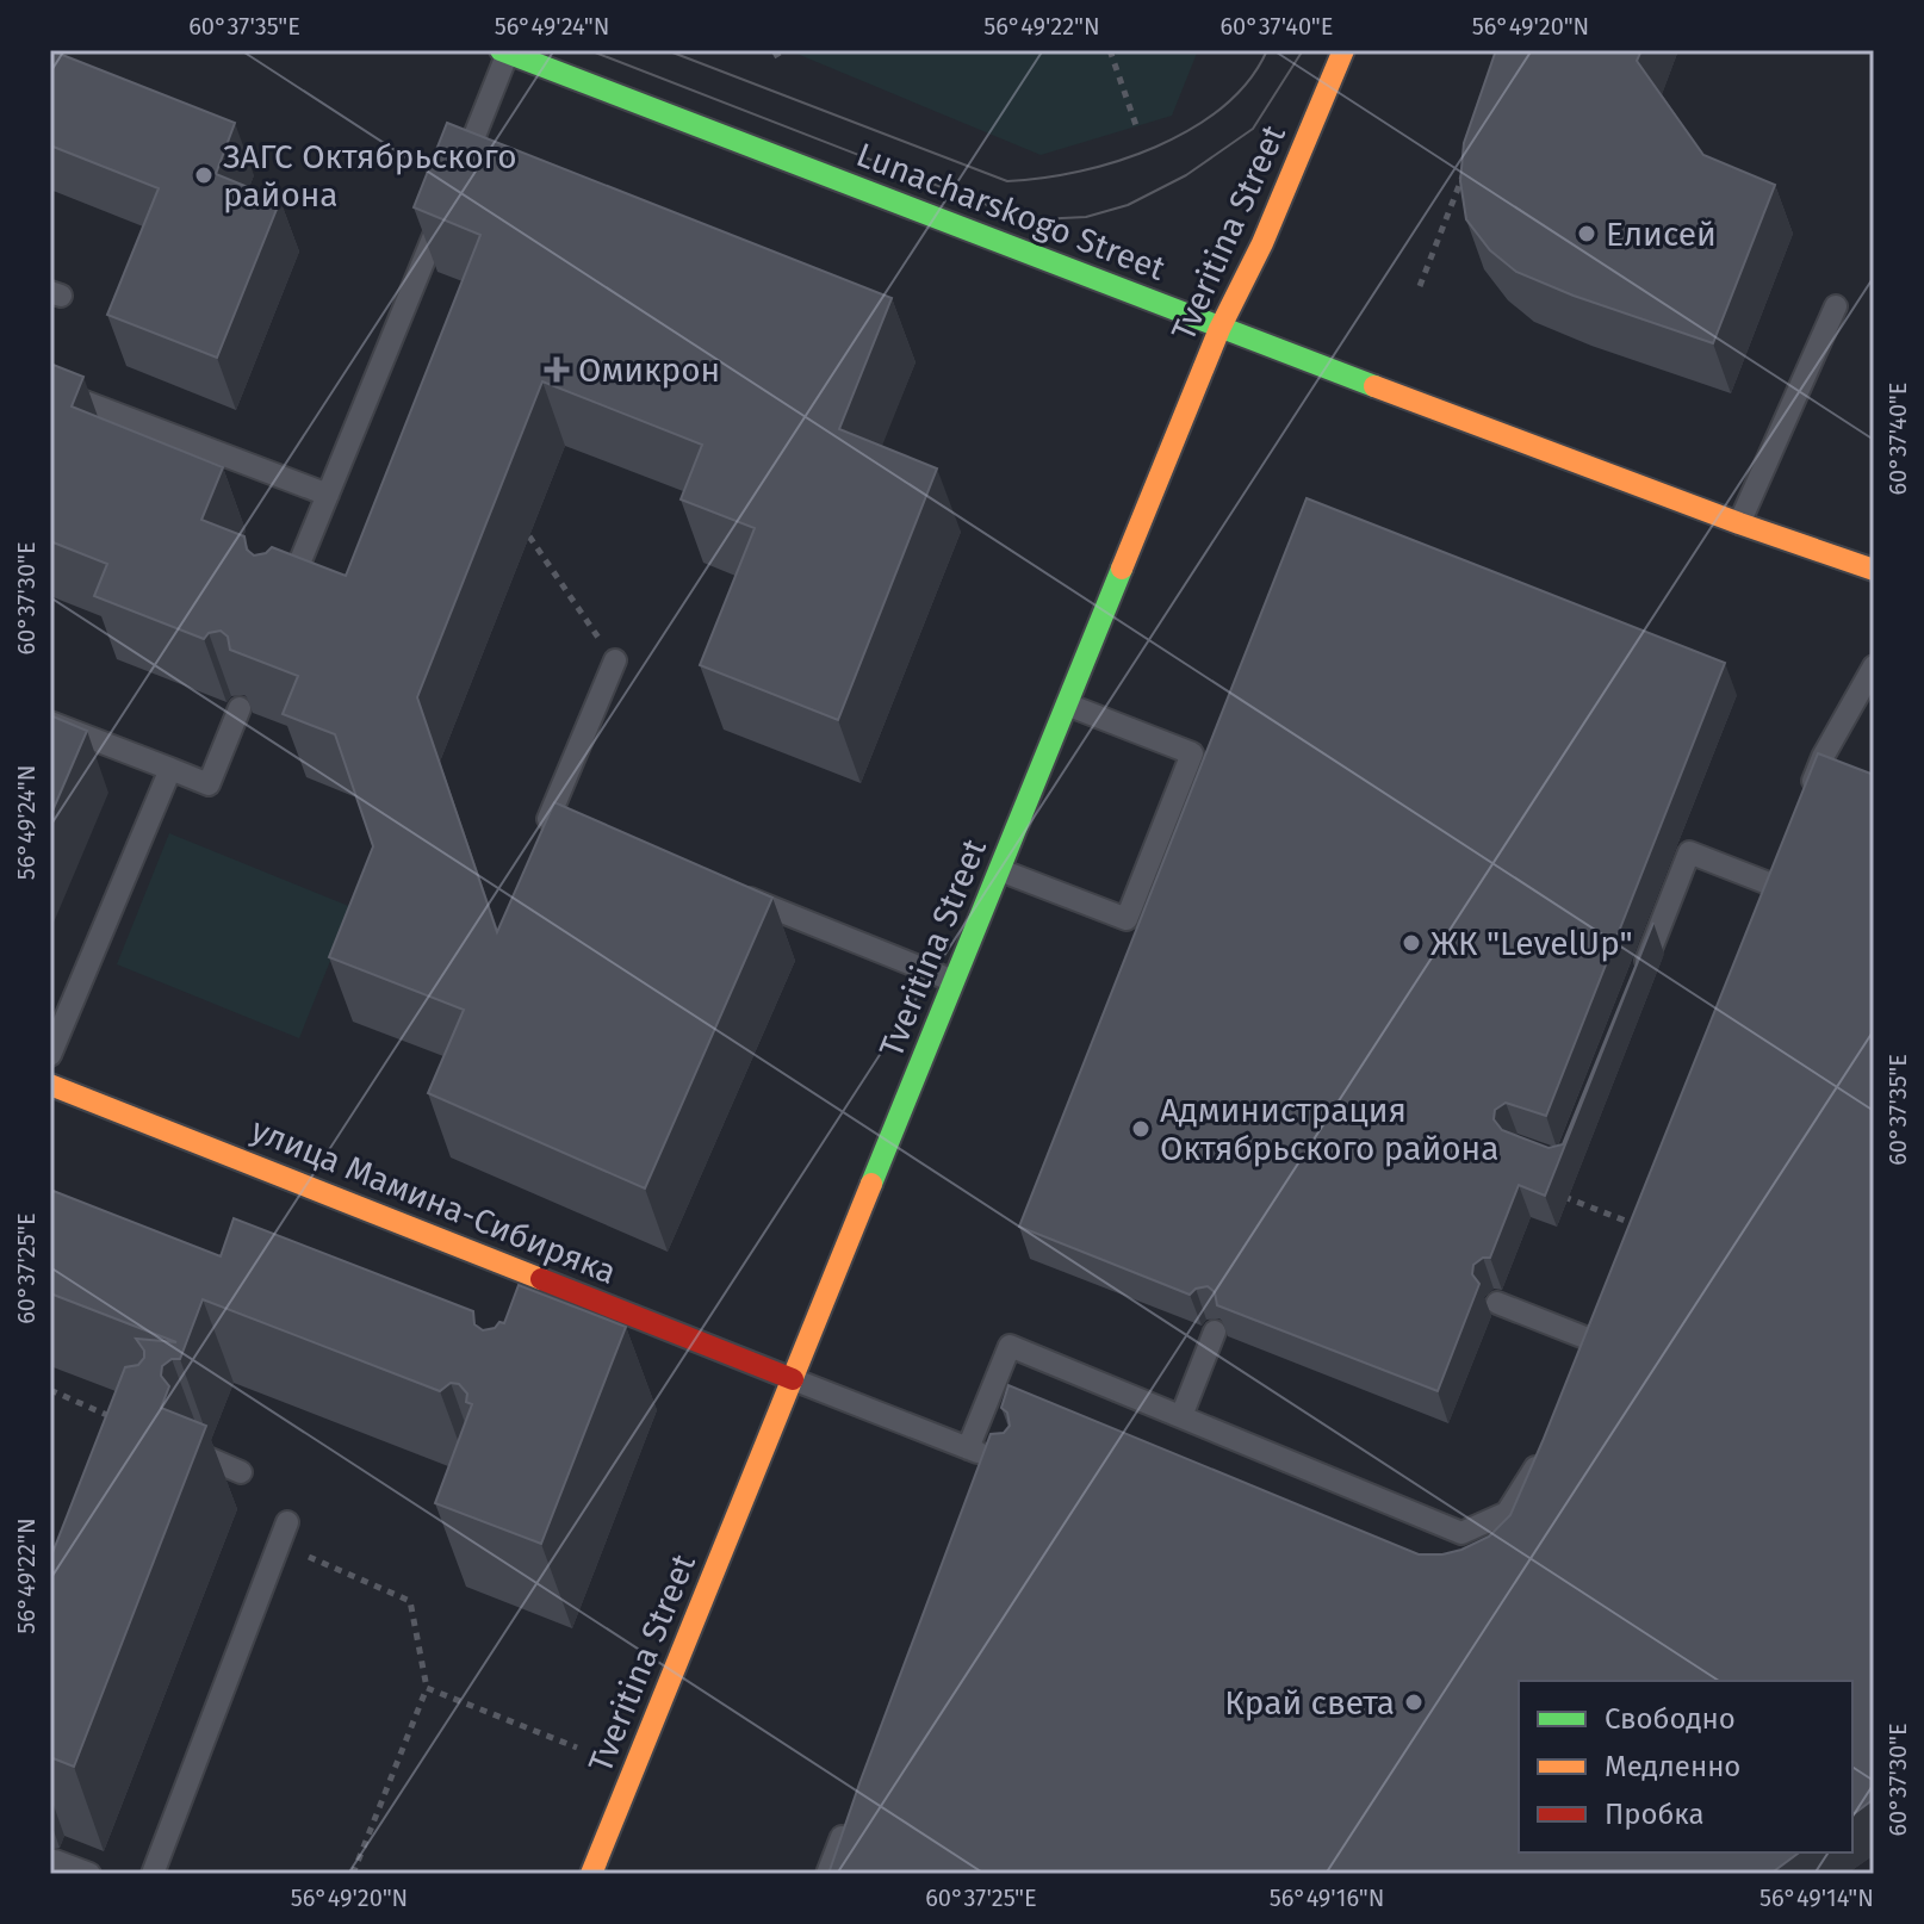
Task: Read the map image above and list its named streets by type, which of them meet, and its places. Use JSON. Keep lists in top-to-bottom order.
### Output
{
  "streets": {
    "street": ["Lunacharskogo Street", "Tveritina Street", "улица Мамина-Сибиряка"]
  },
  "crossings": [
    ["Lunacharskogo Street", "Tveritina Street"],
    ["Tveritina Street", "улица Мамина-Сибиряка"]
  ],
  "places": {
    "other": [
      "ЗАГС Октябрьского района",
      "Елисей",
      "ЖК \"LevelUp\"",
      "Администрация Октябрьского района",
      "Край света"
    ],
    "health": ["Омикрон"]
  },
  "legend": ["Свободно", "Медленно", "Пробка"],
  "coordinates": [
    "60°37'35\"E",
    "56°49'24\"N",
    "56°49'22\"N",
    "60°37'40\"E",
    "56°49'20\"N",
    "60°37'30\"E",
    "60°37'25\"E",
    "56°49'16\"N",
    "56°49'14\"N"
  ]
}
